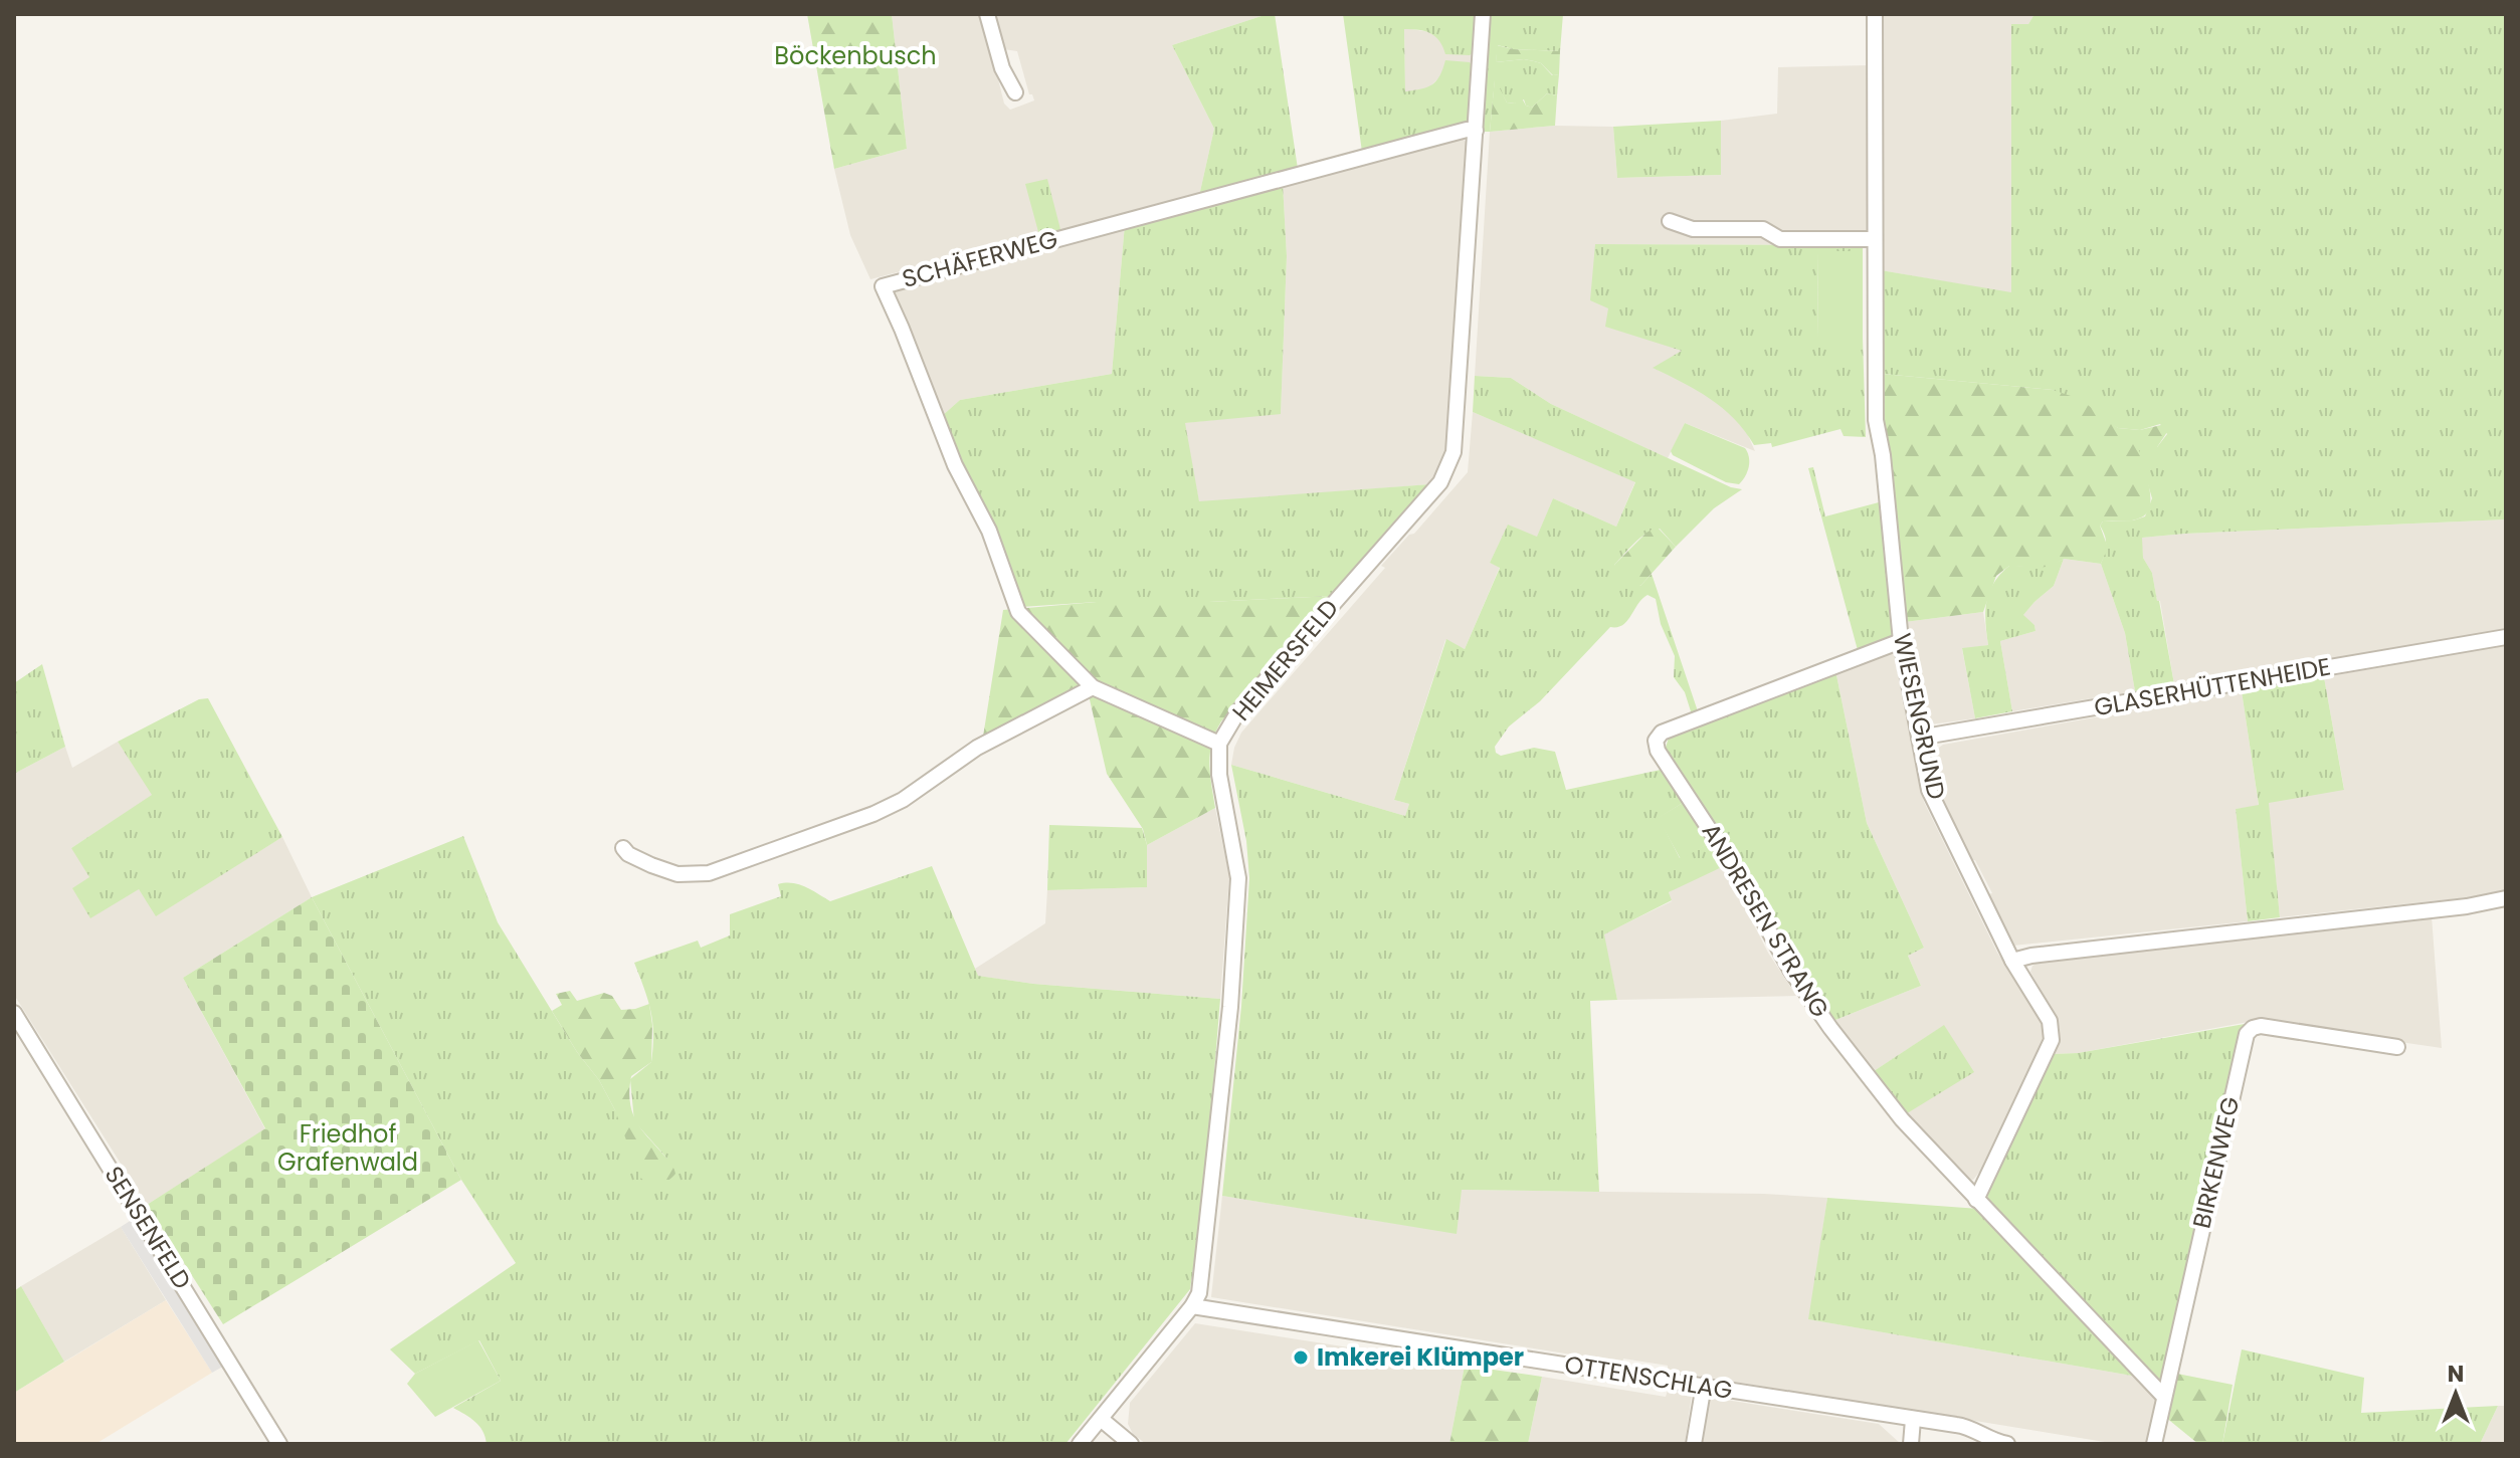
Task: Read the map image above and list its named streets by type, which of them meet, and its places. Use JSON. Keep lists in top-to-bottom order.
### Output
{
  "streets": {
    "street": [
      "SCHÄFERWEG",
      "HEIMERSFELD",
      "GLASERHÜTTENHEIDE",
      "WIESENGRUND",
      "ANDRESEN STRANG",
      "BIRKENWEG",
      "SENSENFELD",
      "OTTENSCHLAG"
    ]
  },
  "crossings": [
    ["SCHÄFERWEG", "HEIMERSFELD"],
    ["HEIMERSFELD", "OTTENSCHLAG"],
    ["GLASERHÜTTENHEIDE", "WIESENGRUND"],
    ["WIESENGRUND", "ANDRESEN STRANG"],
    ["ANDRESEN STRANG", "BIRKENWEG"]
  ],
  "parks": ["Böckenbusch", "Friedhof Grafenwald"],
  "places": ["Imkerei Klümper"],
  "north": "top"
}
